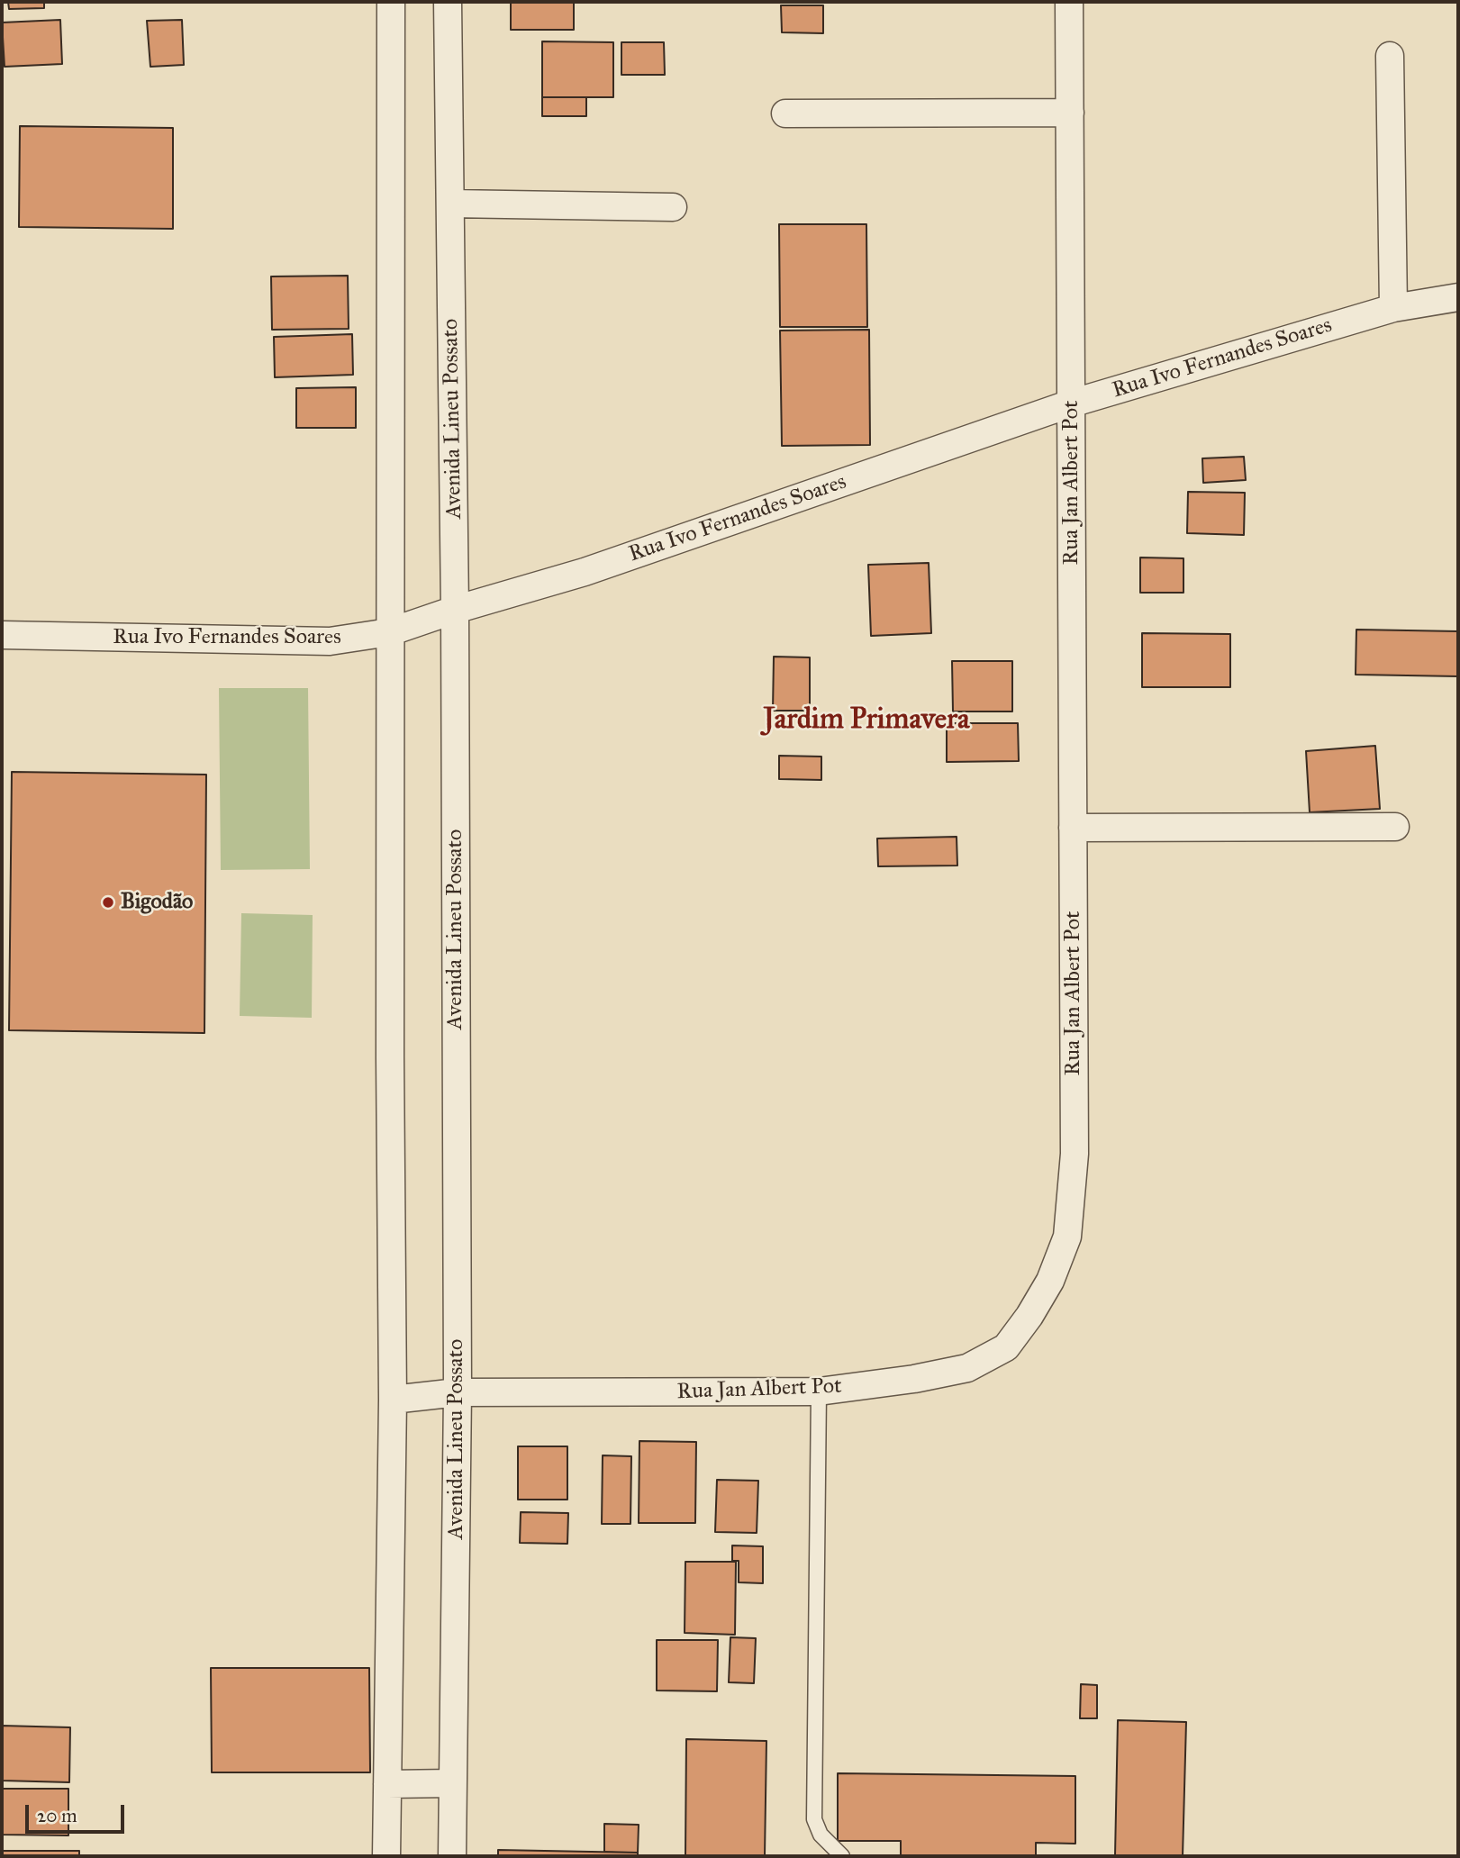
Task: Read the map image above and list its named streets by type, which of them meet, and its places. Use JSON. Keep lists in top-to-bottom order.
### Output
{
  "streets": {
    "street": ["Rua Ivo Fernandes Soares", "Avenida Lineu Possato", "Rua Jan Albert Pot"]
  },
  "crossings": [
    ["Rua Ivo Fernandes Soares", "Avenida Lineu Possato"],
    ["Rua Ivo Fernandes Soares", "Rua Jan Albert Pot"],
    ["Avenida Lineu Possato", "Rua Jan Albert Pot"]
  ],
  "districts": ["Jardim Primavera"],
  "places": ["Bigodão"],
  "scale_bar": "20 m"
}
